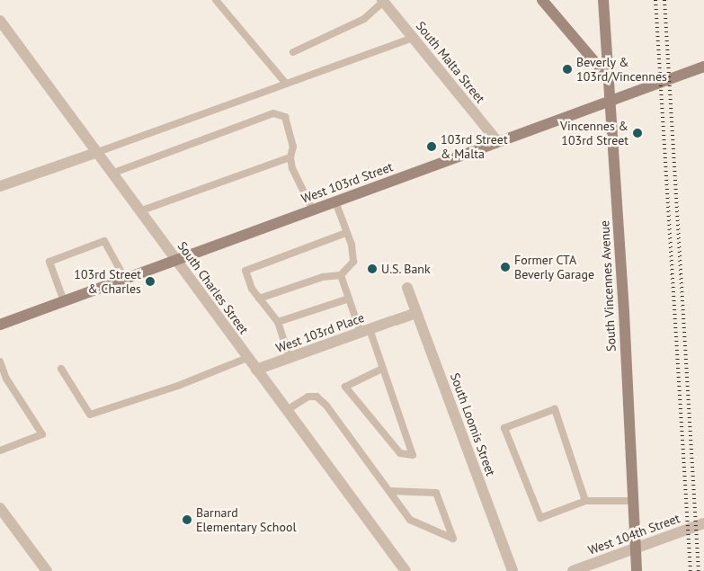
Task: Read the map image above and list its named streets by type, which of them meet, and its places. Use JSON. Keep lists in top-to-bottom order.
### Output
{
  "streets": {
    "main road": ["West 103rd Street", "South Vincennes Avenue"],
    "street": [
      "South Malta Street",
      "South Charles Street",
      "West 103rd Place",
      "South Loomis Street",
      "West 104th Street"
    ]
  },
  "crossings": [
    ["South Malta Street", "West 103rd Street"],
    ["West 103rd Street", "South Vincennes Avenue"],
    ["West 103rd Street", "South Charles Street"],
    ["South Vincennes Avenue", "West 104th Street"],
    ["South Charles Street", "West 103rd Place"],
    ["West 103rd Place", "South Loomis Street"]
  ],
  "places": [
    "Beverly & 103rd/Vincennes",
    "Vincennes & 103rd Street",
    "103rd Street & Malta",
    "Former CTA Beverly Garage",
    "U.S. Bank",
    "103rd Street & Charles",
    "Barnard Elementary School"
  ]
}
